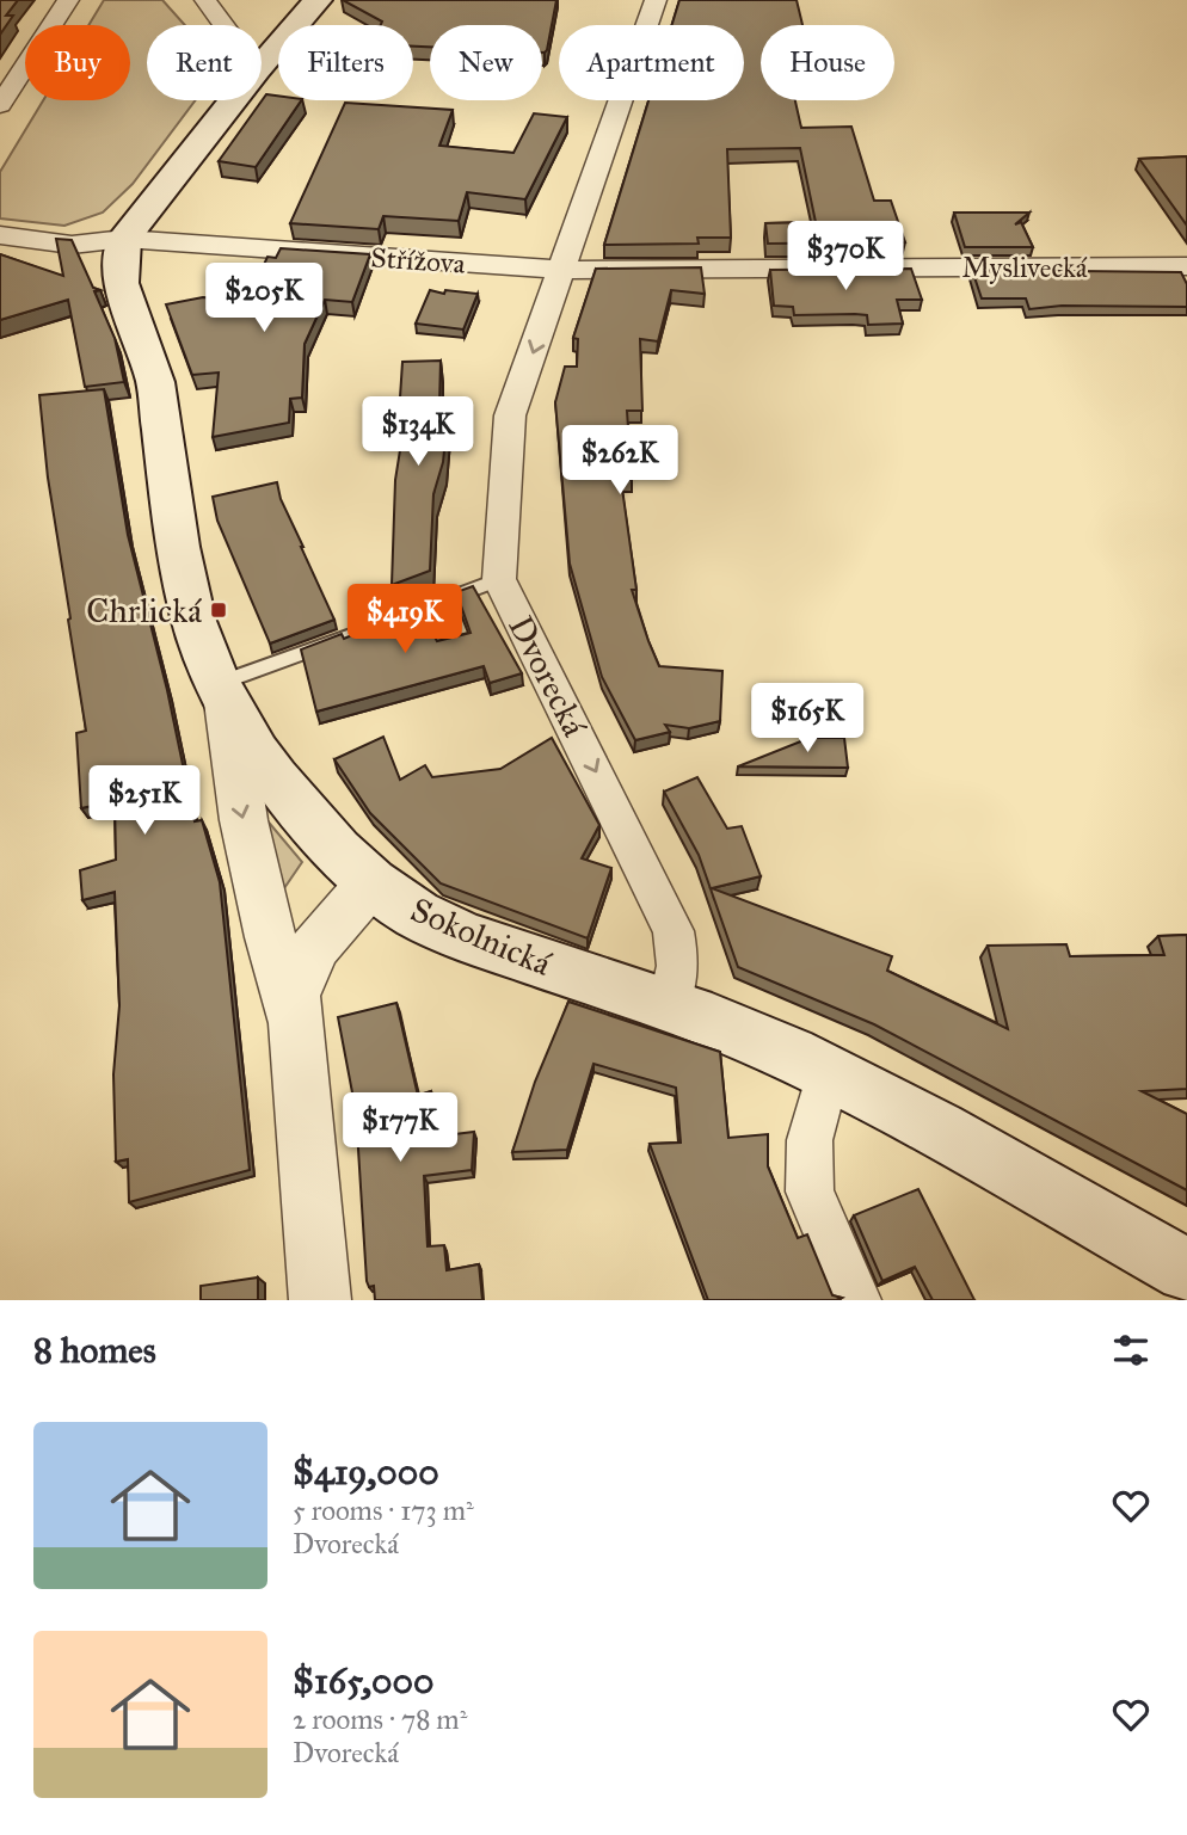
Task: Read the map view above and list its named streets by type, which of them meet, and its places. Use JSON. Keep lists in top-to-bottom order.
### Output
{
  "streets": {
    "main road": ["Sokolnická"],
    "street": ["Střížova", "Myslivecká", "Dvorecká"]
  },
  "crossings": [
    ["Střížova", "Myslivecká"],
    ["Střížova", "Dvorecká"],
    ["Střížova", "Sokolnická"],
    ["Myslivecká", "Dvorecká"],
    ["Dvorecká", "Sokolnická"]
  ],
  "one_way": ["Dvorecká"],
  "places": {
    "transit": ["Chrlická"]
  },
  "page": {
    "chip": [
      "Buy",
      "Rent",
      "Filters",
      "New",
      "Apartment",
      "House"
    ],
    "price": [
      "$370K",
      "$205K",
      "$134K",
      "$262K",
      "$419K",
      "$165K",
      "$251K",
      "$177K"
    ],
    "heading": "8 homes",
    "list": [
      {
        "name": "$419,000",
        "note": "5 rooms · 173 m² · Dvorecká"
      },
      {
        "name": "$165,000",
        "note": "2 rooms · 78 m² · Dvorecká"
      }
    ]
  }
}
